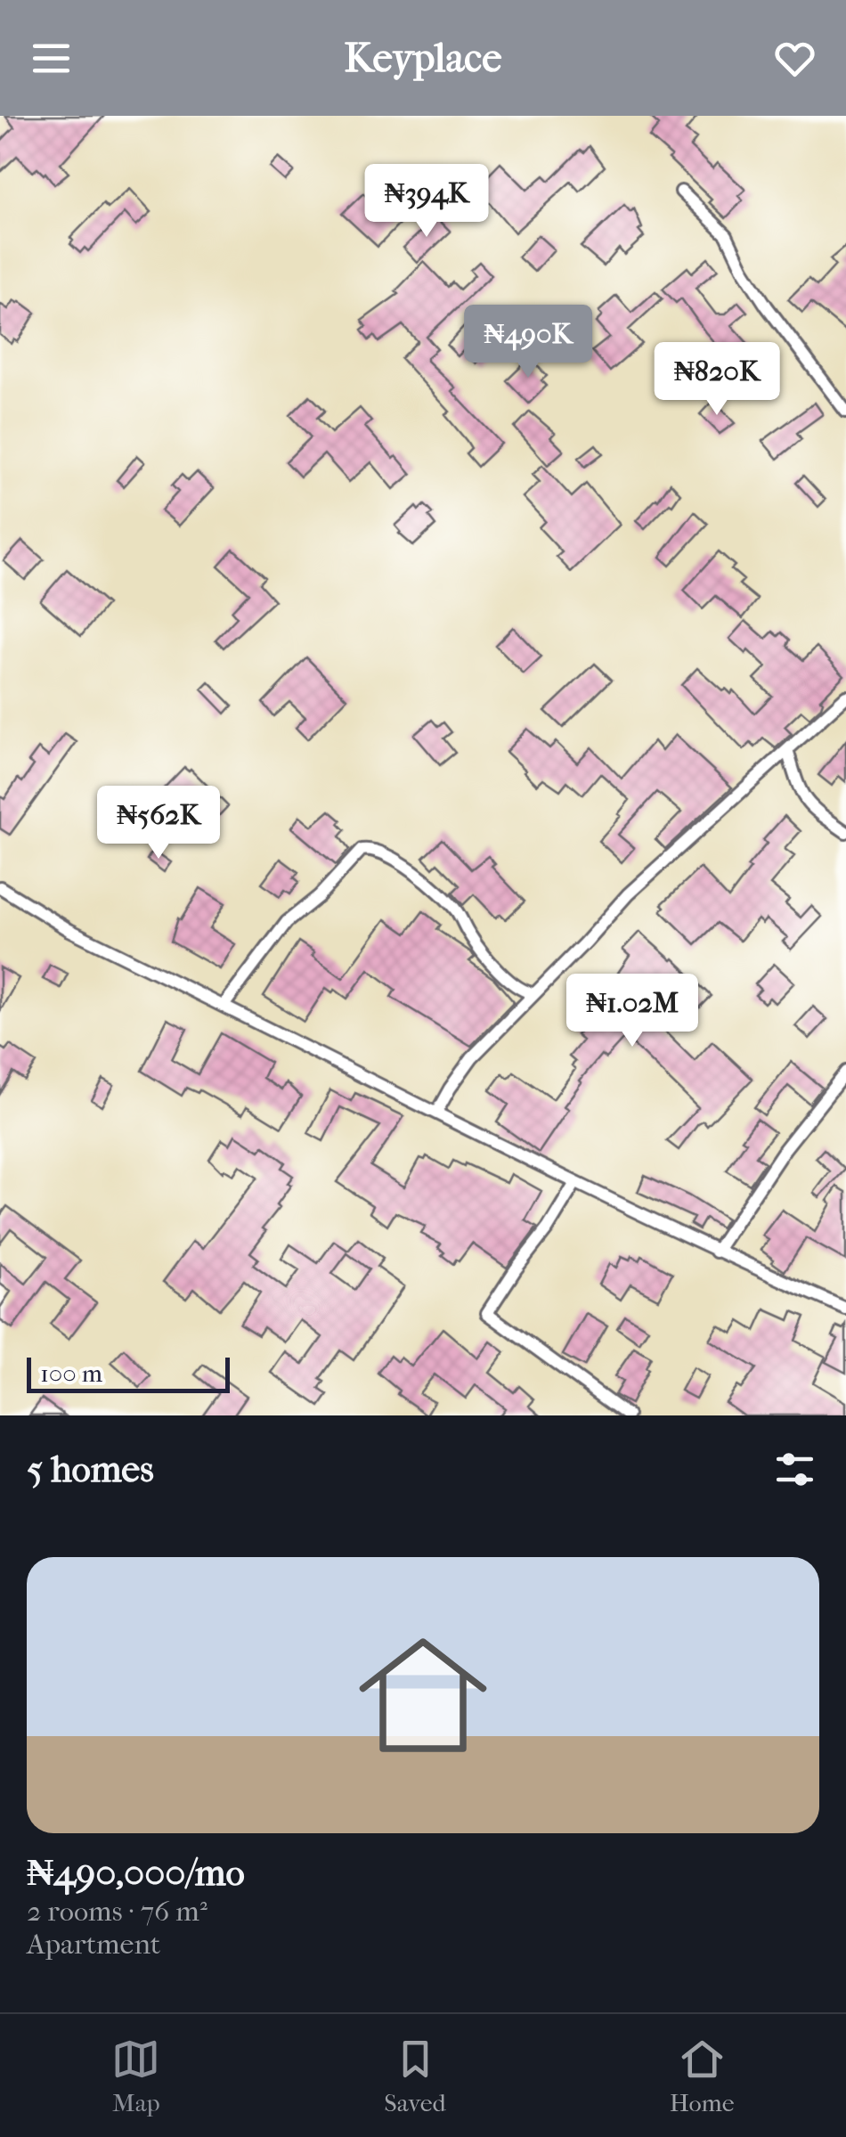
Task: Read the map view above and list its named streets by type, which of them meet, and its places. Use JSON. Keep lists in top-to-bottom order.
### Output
{
  "scale_bar": "100 m",
  "page": {
    "header": "Keyplace",
    "price": [
      "₦394K",
      "₦490K",
      "₦820K",
      "₦562K",
      "₦1.02M"
    ],
    "scale": "100 m",
    "heading": "5 homes",
    "list": [
      {
        "name": "₦490,000/mo",
        "note": "2 rooms · 76 m² · Apartment"
      }
    ],
    "tabs": ["Map", "Saved", "Home"]
  }
}
